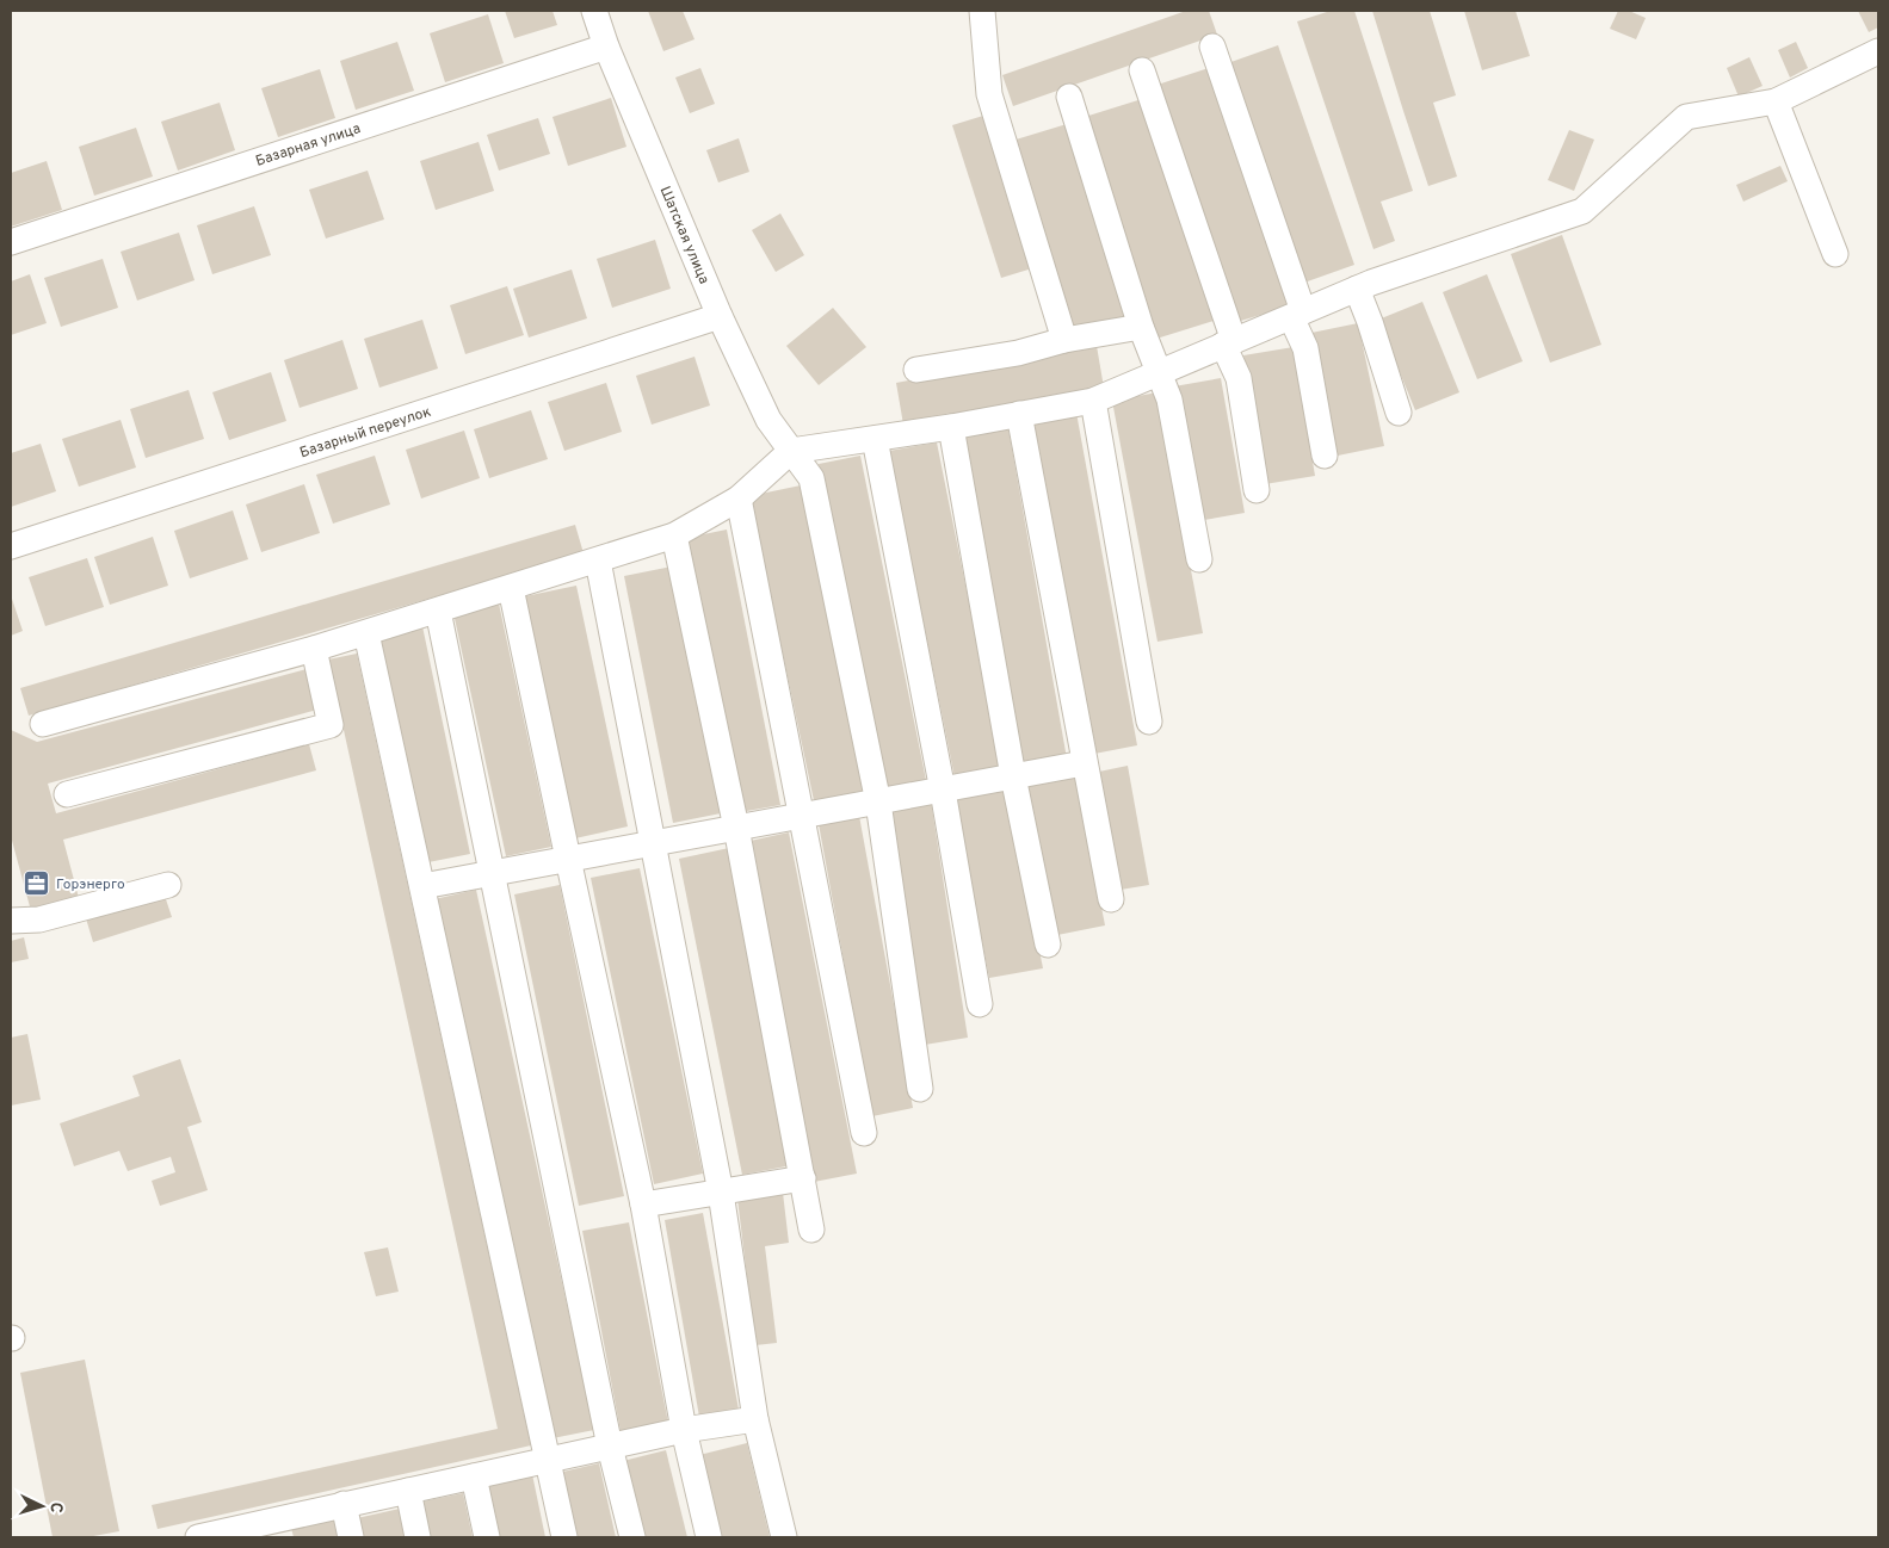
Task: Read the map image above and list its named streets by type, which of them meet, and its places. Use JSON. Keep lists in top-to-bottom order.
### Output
{
  "streets": {
    "street": ["Базарная улица", "Шатская улица", "Базарный переулок"]
  },
  "crossings": [
    ["Базарная улица", "Шатская улица"],
    ["Шатская улица", "Базарный переулок"]
  ],
  "places": {
    "office": ["Горэнерго"]
  },
  "north": "right"
}
